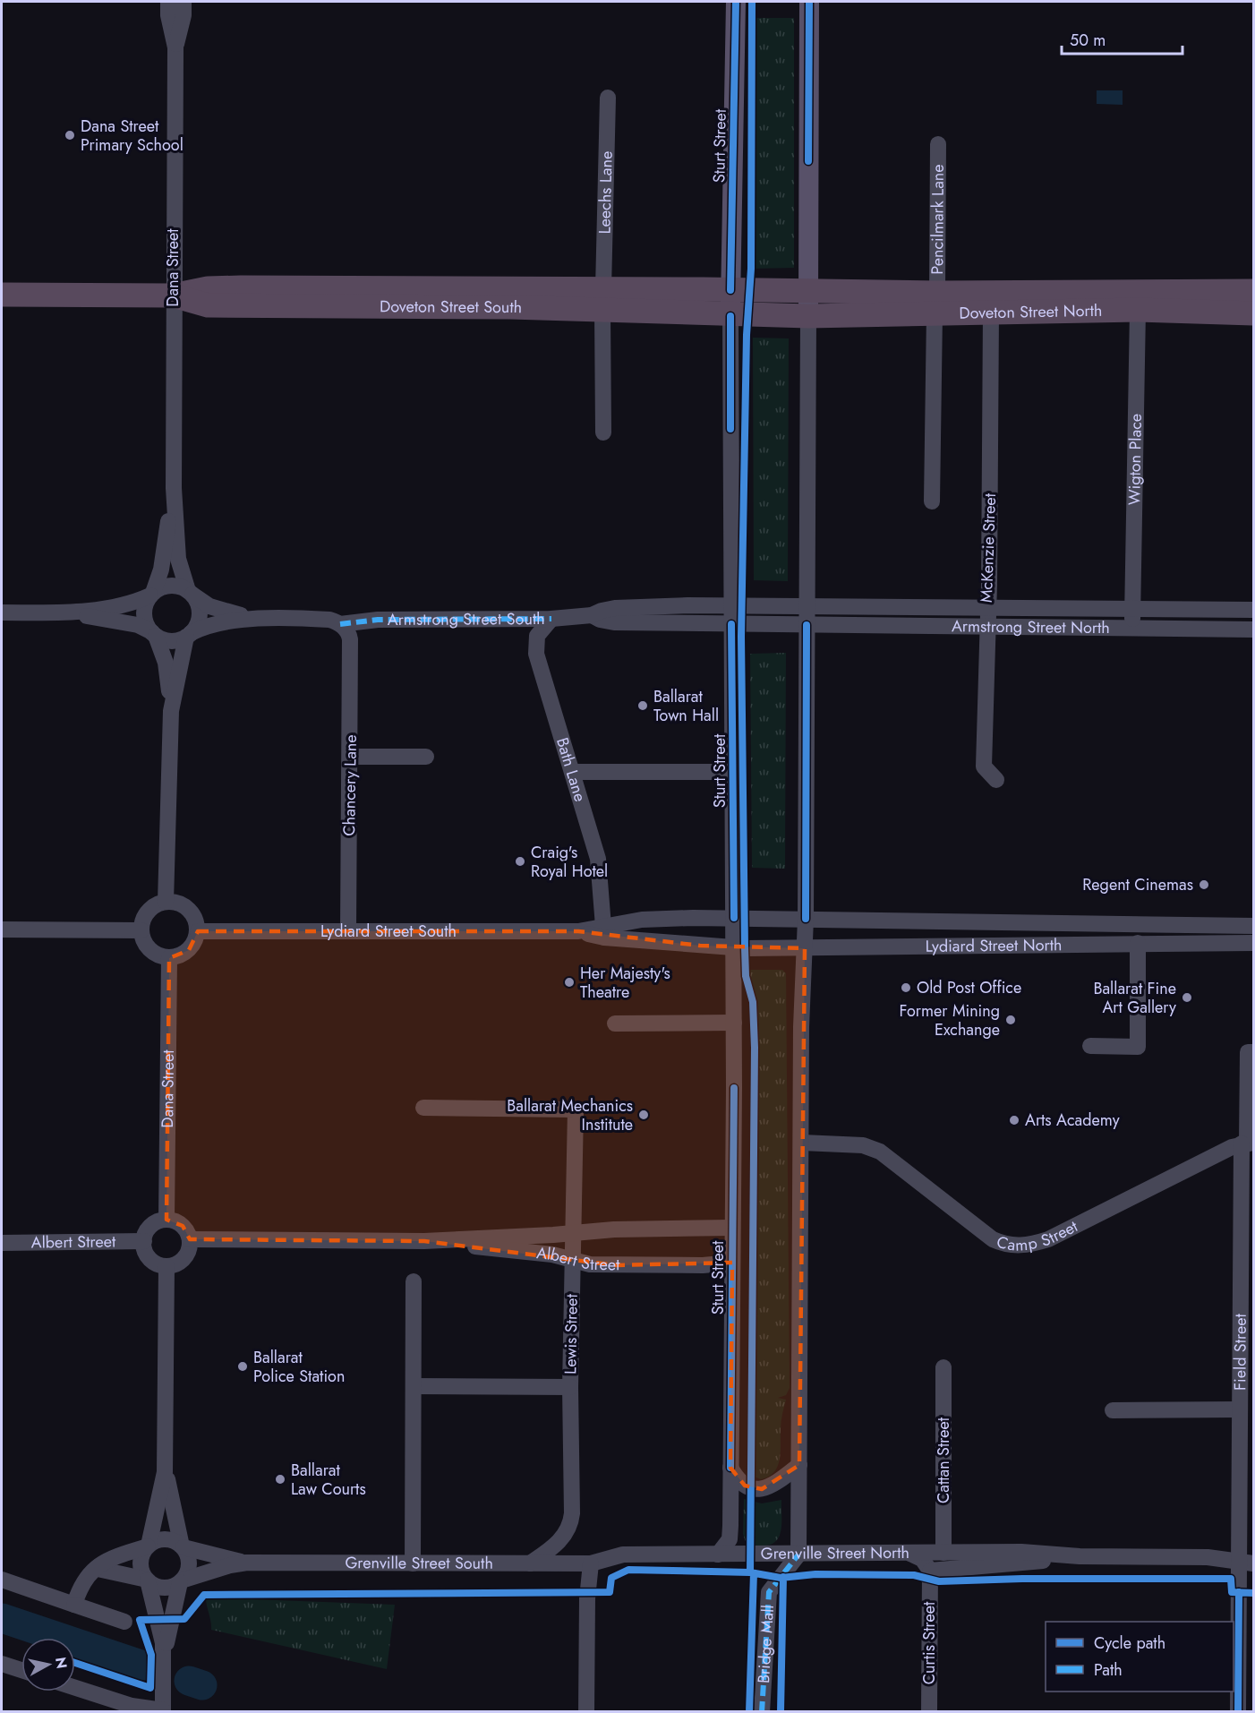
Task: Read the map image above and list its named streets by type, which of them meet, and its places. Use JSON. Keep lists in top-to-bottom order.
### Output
{
  "streets": {
    "highway": ["Doveton Street South", "Doveton Street North"],
    "main road": ["Sturt Street"],
    "street": [
      "Leechs Lane",
      "Pencilmark Lane",
      "Dana Street",
      "Wigton Place",
      "McKenzie Street",
      "Armstrong Street South",
      "Armstrong Street North",
      "Bath Lane",
      "Chancery Lane",
      "Lydiard Street South",
      "Lydiard Street North",
      "Camp Street",
      "Albert Street",
      "Lewis Street",
      "Field Street",
      "Cattan Street",
      "Grenville Street North",
      "Grenville Street South",
      "Curtis Street",
      "Bridge Mall"
    ]
  },
  "crossings": [
    ["Sturt Street", "Doveton Street South"],
    ["Sturt Street", "Doveton Street North"],
    ["Sturt Street", "Armstrong Street South"],
    ["Sturt Street", "Lydiard Street South"],
    ["Sturt Street", "Lydiard Street North"],
    ["Sturt Street", "Albert Street"],
    ["Sturt Street", "Grenville Street North"],
    ["Leechs Lane", "Doveton Street South"],
    ["Pencilmark Lane", "Doveton Street North"],
    ["Dana Street", "Doveton Street South"],
    ["Dana Street", "Armstrong Street South"],
    ["Dana Street", "Lydiard Street South"],
    ["Dana Street", "Albert Street"],
    ["Doveton Street South", "Doveton Street North"],
    ["Doveton Street North", "Wigton Place"],
    ["Doveton Street North", "McKenzie Street"],
    ["Wigton Place", "Armstrong Street North"],
    ["McKenzie Street", "Armstrong Street North"],
    ["Armstrong Street South", "Armstrong Street North"],
    ["Armstrong Street South", "Bath Lane"],
    ["Armstrong Street South", "Chancery Lane"],
    ["Bath Lane", "Lydiard Street South"],
    ["Chancery Lane", "Lydiard Street South"],
    ["Lydiard Street South", "Lydiard Street North"],
    ["Camp Street", "Field Street"],
    ["Albert Street", "Lewis Street"],
    ["Lewis Street", "Grenville Street South"],
    ["Field Street", "Grenville Street North"],
    ["Cattan Street", "Grenville Street North"],
    ["Grenville Street North", "Grenville Street South"],
    ["Grenville Street North", "Curtis Street"],
    ["Grenville Street North", "Bridge Mall"]
  ],
  "places": [
    "Dana Street Primary School",
    "Ballarat Town Hall",
    "Craig's Royal Hotel",
    "Regent Cinemas",
    "Her Majesty's Theatre",
    "Old Post Office",
    "Ballarat Fine Art Gallery",
    "Former Mining Exchange",
    "Ballarat Mechanics Institute",
    "Arts Academy",
    "Ballarat Police Station",
    "Ballarat Law Courts"
  ],
  "legend": ["Cycle path", "Path"],
  "scale_bar": "50 m",
  "north": "right"
}
